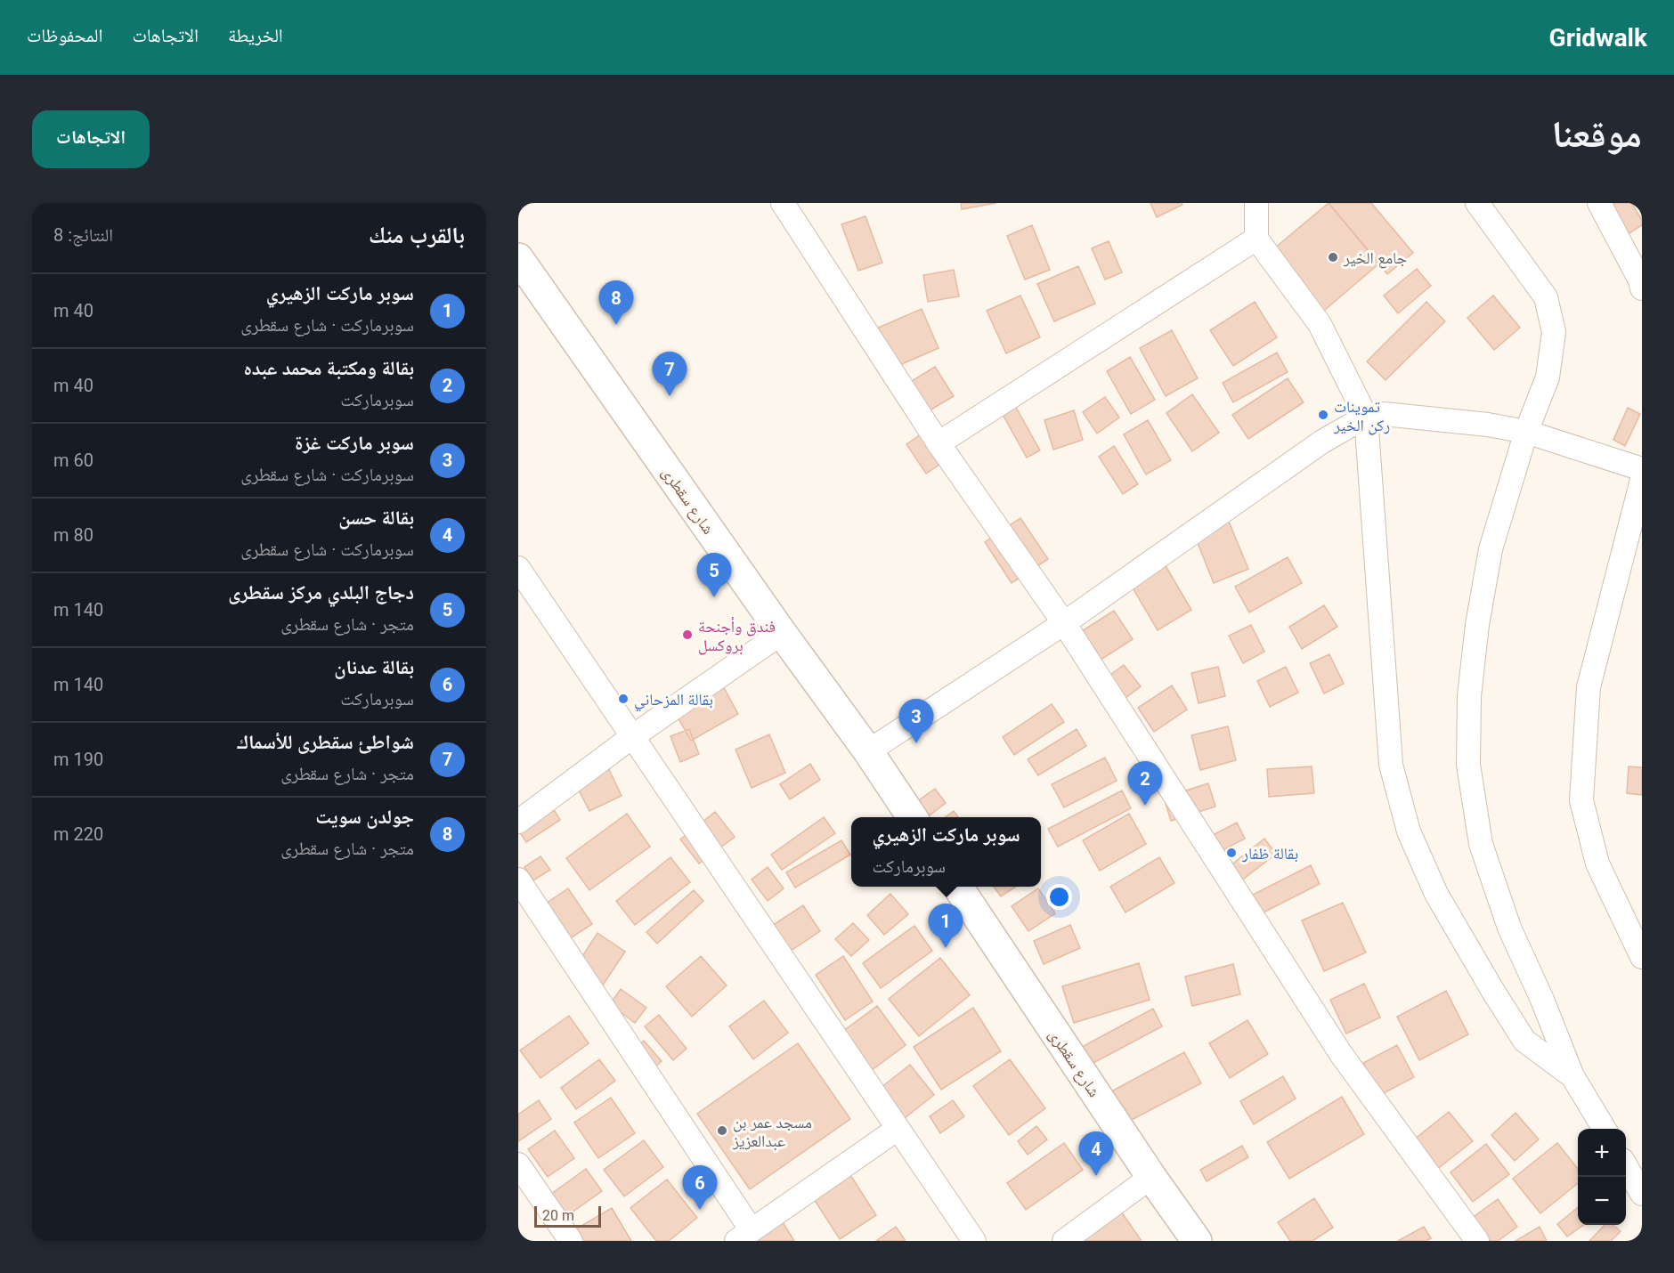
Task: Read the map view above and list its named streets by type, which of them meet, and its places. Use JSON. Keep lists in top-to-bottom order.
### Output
{
  "streets": {
    "street": ["شارع سقطرى"]
  },
  "places": [
    "جامع الخير",
    "تموينات ركن الخير",
    "فندق وأجنحة بروكسل",
    "بقالة المزحاني",
    "بقالة ظفار",
    "مسجد عمر بن عبدالعزيز"
  ],
  "scale_bar": "20 m",
  "page": {
    "header": "Gridwalk",
    "nav": ["الخريطة", "الاتجاهات", "المحفوظات"],
    "title": "موقعنا",
    "buttons": "الاتجاهات",
    "heading": ["بالقرب منك", "النتائج: 8"],
    "list": [
      {
        "mark": "1",
        "name": "سوبر ماركت الزهيري",
        "note": "سوبرماركت · شارع سقطرى",
        "value": "40 m"
      },
      {
        "mark": "2",
        "name": "بقالة ومكتبة محمد عبده",
        "note": "سوبرماركت",
        "value": "40 m"
      },
      {
        "mark": "3",
        "name": "سوبر ماركت غزة",
        "note": "سوبرماركت · شارع سقطرى",
        "value": "60 m"
      },
      {
        "mark": "4",
        "name": "بقالة حسن",
        "note": "سوبرماركت · شارع سقطرى",
        "value": "80 m"
      },
      {
        "mark": "5",
        "name": "دجاج البلدي مركز سقطرى",
        "note": "متجر · شارع سقطرى",
        "value": "140 m"
      },
      {
        "mark": "6",
        "name": "بقالة عدنان",
        "note": "سوبرماركت",
        "value": "140 m"
      },
      {
        "mark": "7",
        "name": "شواطئ سقطرى للأسماك",
        "note": "متجر · شارع سقطرى",
        "value": "190 m"
      },
      {
        "mark": "8",
        "name": "جولدن سويت",
        "note": "متجر · شارع سقطرى",
        "value": "220 m"
      }
    ],
    "pins": [
      "8",
      "7",
      "5",
      "3",
      "2",
      "1",
      "4",
      "6"
    ],
    "popup": ["سوبر ماركت الزهيري", "سوبرماركت"],
    "map_buttons": ["+", "−"],
    "scale": "20 m"
  }
}
